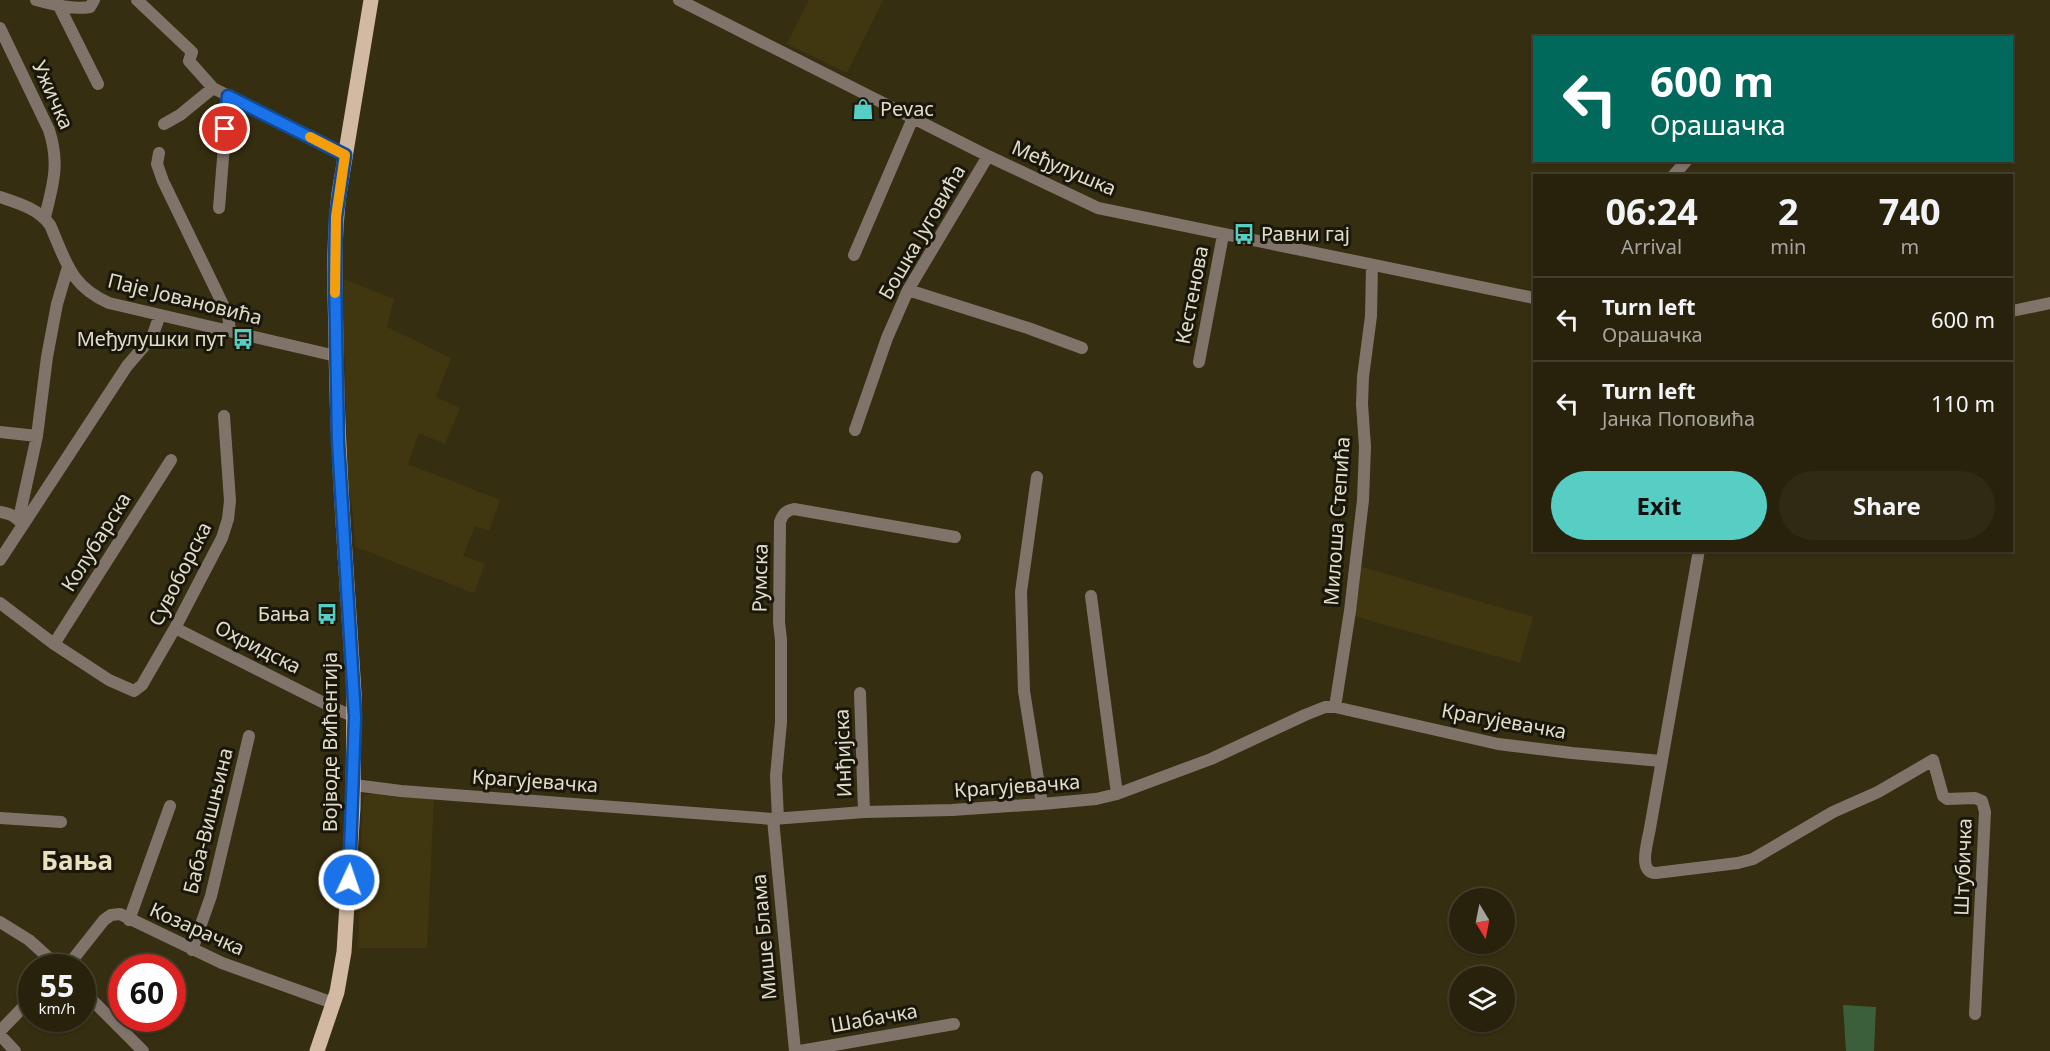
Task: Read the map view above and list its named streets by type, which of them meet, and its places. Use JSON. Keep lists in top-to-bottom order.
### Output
{
  "streets": {
    "main road": ["Војводе Вићентија"],
    "street": [
      "Ужичка",
      "Међулушка",
      "Бошка Југовића",
      "Кестенова",
      "Паје Јовановића",
      "Милоша Степића",
      "Колубарска",
      "Сувоборска",
      "Румска",
      "Охридска",
      "Крагујевачка",
      "Инђијска",
      "Баба-Вишњина",
      "Штубичка",
      "Козарачка",
      "Мише Блама",
      "Шабачка"
    ]
  },
  "crossings": [
    ["Ужичка", "Паје Јовановића"],
    ["Међулушка", "Бошка Југовића"],
    ["Међулушка", "Кестенова"],
    ["Међулушка", "Милоша Степића"],
    ["Паје Јовановића", "Војводе Вићентија"],
    ["Милоша Степића", "Крагујевачка"],
    ["Колубарска", "Сувоборска"],
    ["Сувоборска", "Охридска"],
    ["Румска", "Крагујевачка"],
    ["Румска", "Мише Блама"],
    ["Охридска", "Војводе Вићентија"],
    ["Крагујевачка", "Војводе Вићентија"],
    ["Крагујевачка", "Инђијска"],
    ["Крагујевачка", "Штубичка"],
    ["Крагујевачка", "Мише Блама"],
    ["Војводе Вићентија", "Козарачка"],
    ["Баба-Вишњина", "Козарачка"]
  ],
  "districts": ["Бања"],
  "places": {
    "shop": ["Pevac"],
    "bus stop": ["Равни гај", "Међулушки пут", "Бања"]
  },
  "north": "bottom",
  "page": {
    "turn": ["600 m", "Орашачка"],
    "eta": [
      "06:24",
      "Arrival",
      "2",
      "min",
      "740",
      "m"
    ],
    "list": [
      {
        "name": "Turn left",
        "note": "Орашачка",
        "value": "600 m"
      },
      {
        "name": "Turn left",
        "note": "Јанка Поповића",
        "value": "110 m"
      }
    ],
    "buttons": ["Exit", "Share"],
    "speed": "55 km/h",
    "limit": "60"
  }
}
